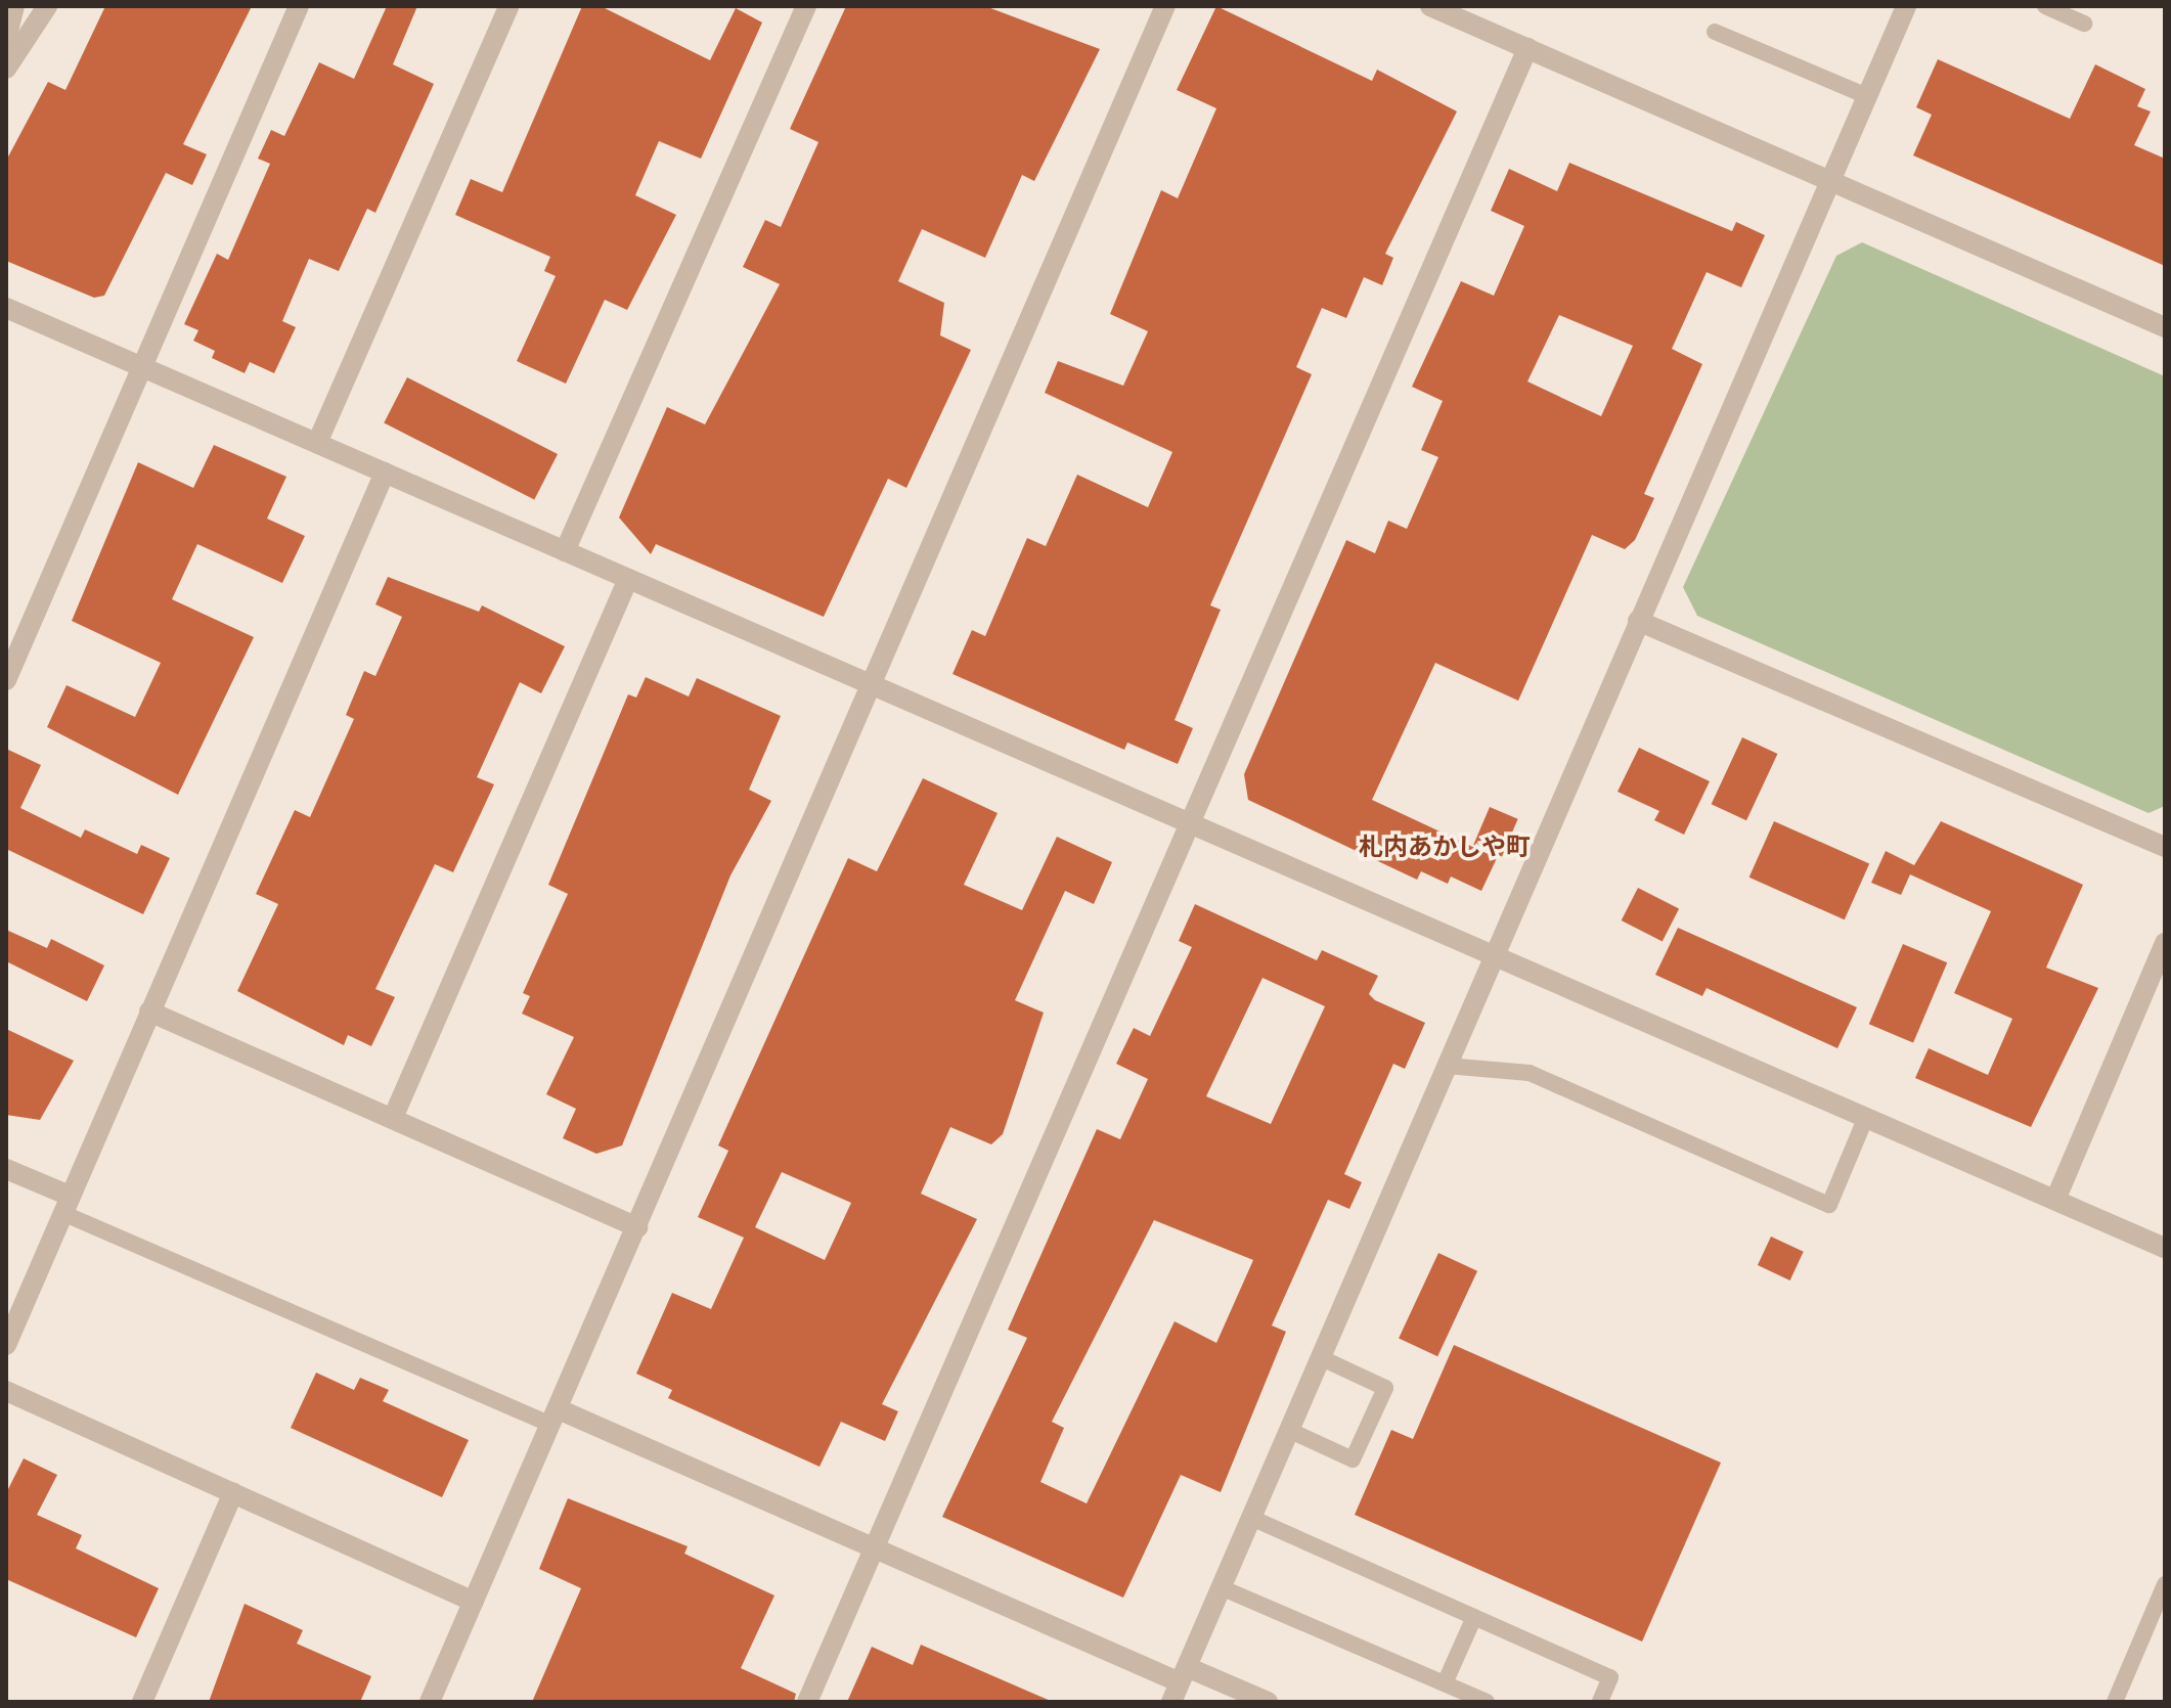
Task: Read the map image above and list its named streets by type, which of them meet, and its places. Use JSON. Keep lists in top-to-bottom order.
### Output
{
  "districts": ["札内あかしや町"]
}
